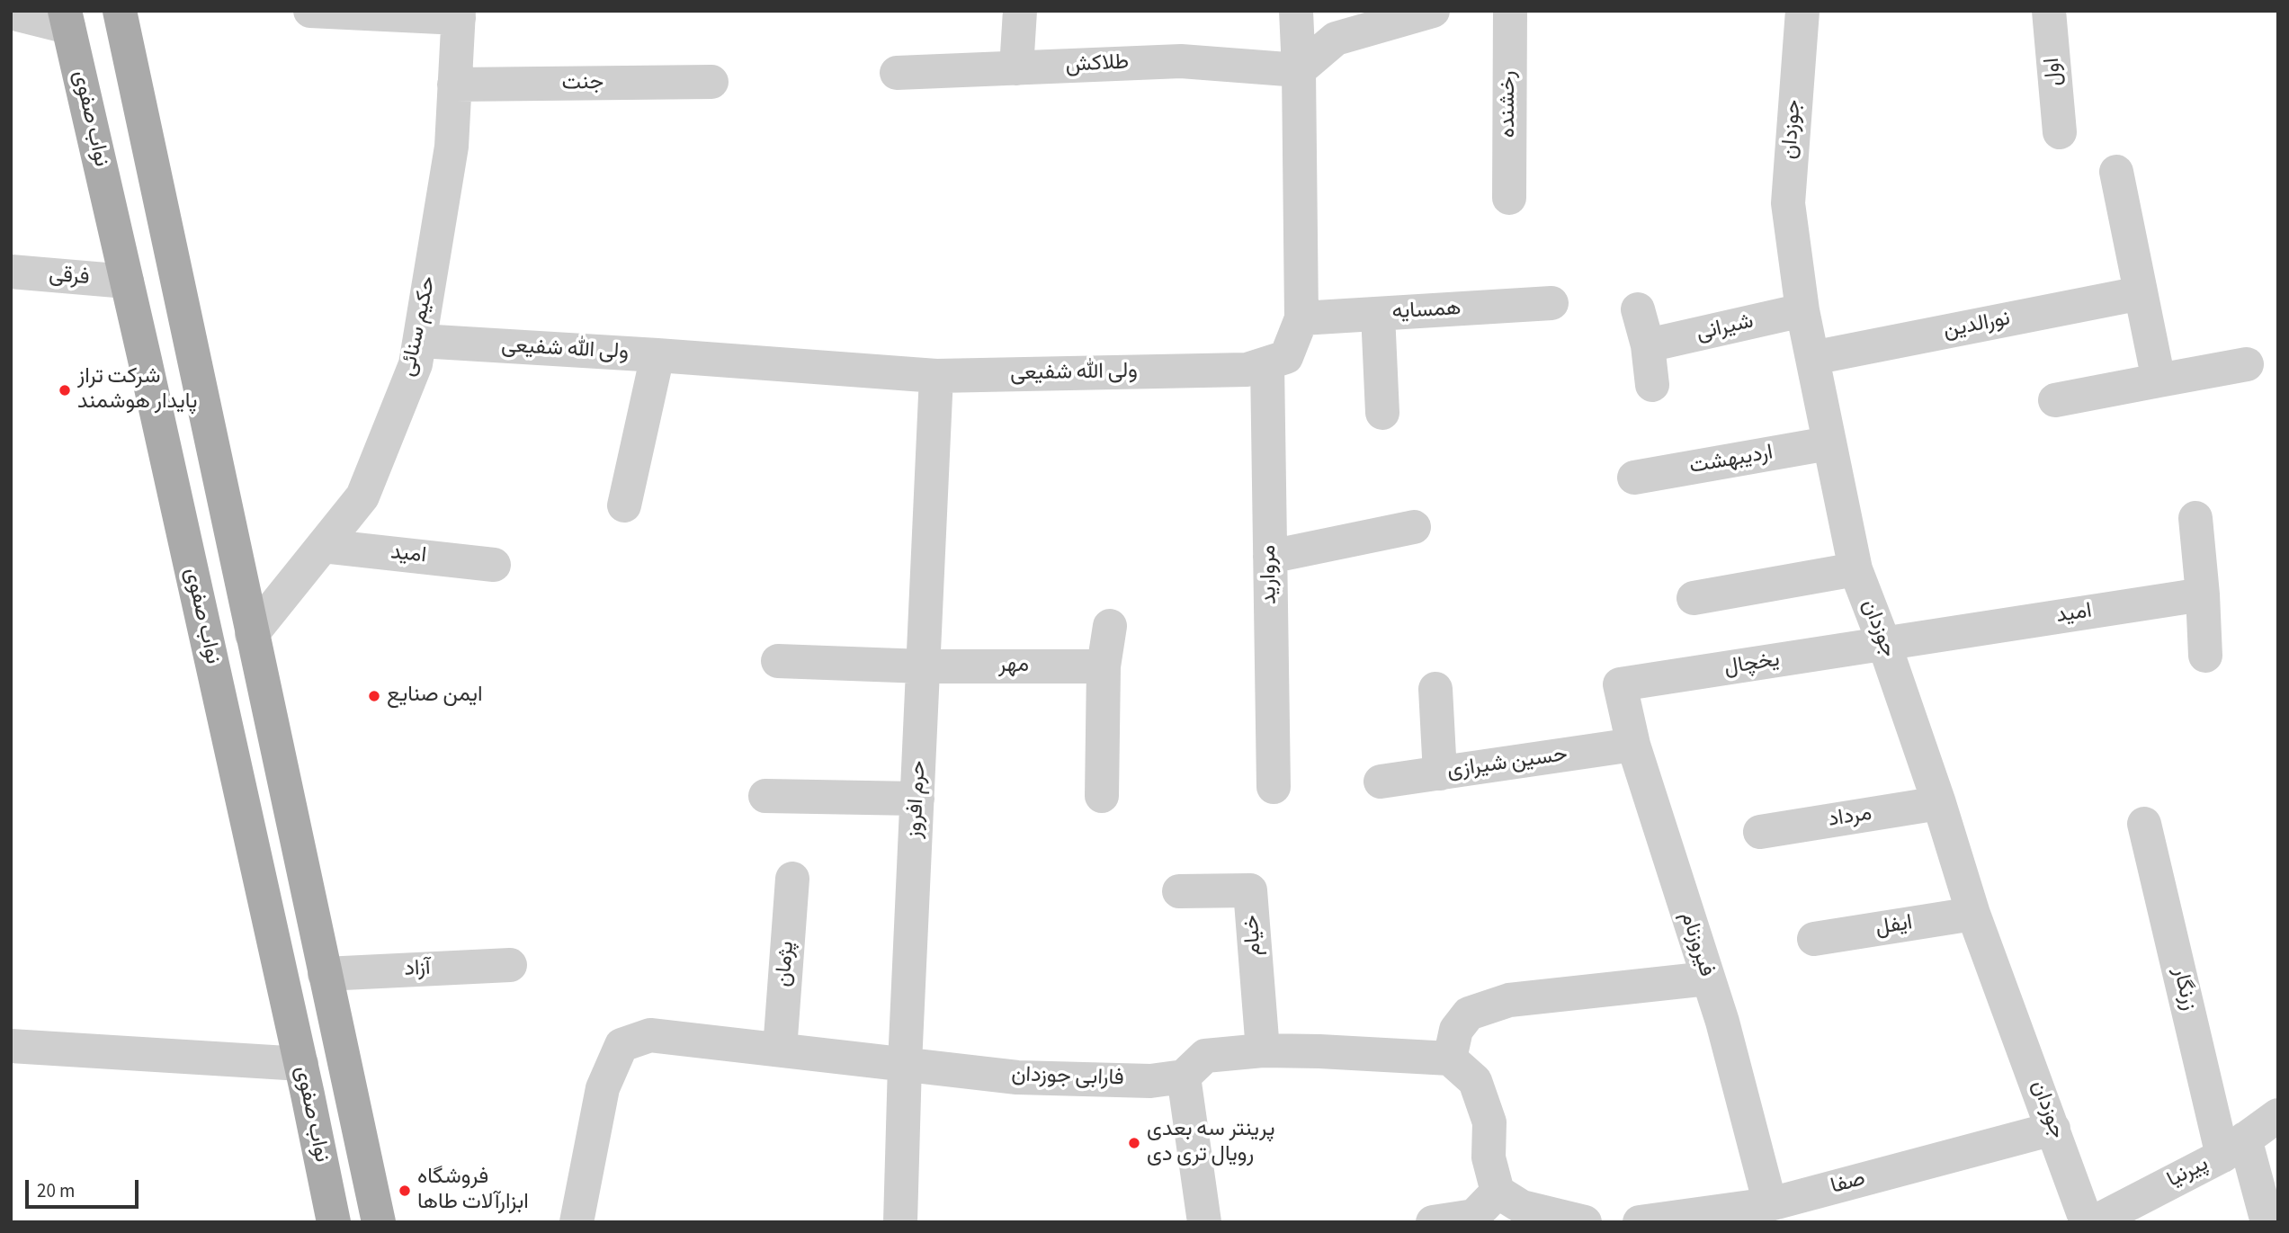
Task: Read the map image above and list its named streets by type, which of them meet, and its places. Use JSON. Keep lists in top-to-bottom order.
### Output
{
  "streets": {
    "main road": ["نواب صفوی"],
    "street": [
      "طلاکش",
      "اول",
      "جنت",
      "رخشنده",
      "جوزدان",
      "فرقی",
      "همسایه",
      "نورالدین",
      "حکیم سنائی",
      "شیرانی",
      "ولی الله شفیعی",
      "اردیبهشت",
      "امید",
      "مروارید",
      "یخچال",
      "مهر",
      "حسین شیرازی",
      "حرم افروز",
      "مرداد",
      "ایفل",
      "خیام",
      "فیروزنام",
      "پژمان",
      "آزاد",
      "زرنگار",
      "فارابی جوزدان",
      "پیرنیا",
      "صفا"
    ]
  },
  "crossings": [
    ["طلاکش", "ولی الله شفیعی"],
    ["جنت", "حکیم سنائی"],
    ["نواب صفوی", "فرقی"],
    ["نواب صفوی", "حکیم سنائی"],
    ["نواب صفوی", "آزاد"],
    ["جوزدان", "نورالدین"],
    ["جوزدان", "شیرانی"],
    ["جوزدان", "اردیبهشت"],
    ["جوزدان", "امید"],
    ["جوزدان", "یخچال"],
    ["جوزدان", "مرداد"],
    ["جوزدان", "ایفل"],
    ["جوزدان", "صفا"],
    ["همسایه", "ولی الله شفیعی"],
    ["حکیم سنائی", "ولی الله شفیعی"],
    ["حکیم سنائی", "امید"],
    ["ولی الله شفیعی", "مروارید"],
    ["ولی الله شفیعی", "حرم افروز"],
    ["امید", "یخچال"],
    ["یخچال", "فیروزنام"],
    ["مهر", "حرم افروز"],
    ["حسین شیرازی", "فیروزنام"],
    ["حرم افروز", "فارابی جوزدان"],
    ["فیروزنام", "صفا"],
    ["پژمان", "فارابی جوزدان"],
    ["زرنگار", "پیرنیا"]
  ],
  "places": [
    "شرکت تراز پایدار هوشمند",
    "ایمن صنایع",
    "پرینتر سه بعدی رویال تری دی",
    "فروشگاه ابزارآلات طاها"
  ],
  "scale_bar": "20 m"
}
